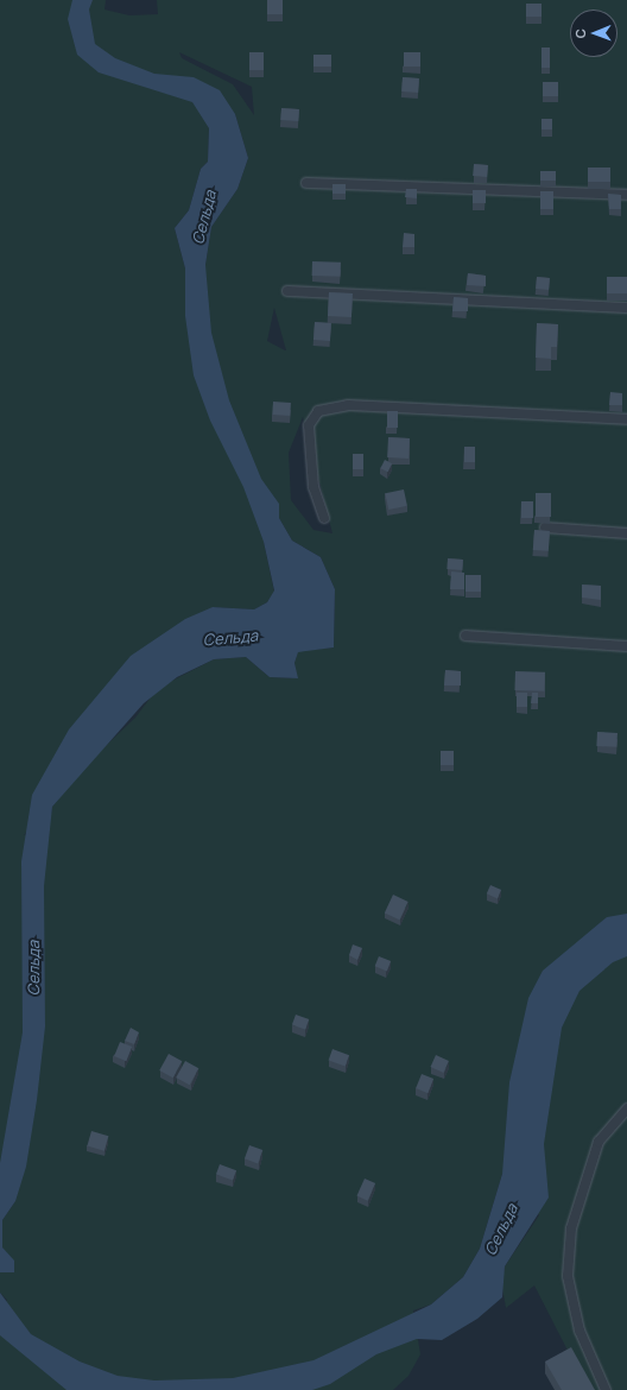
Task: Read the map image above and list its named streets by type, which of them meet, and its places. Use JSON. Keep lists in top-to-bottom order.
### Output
{
  "water": ["Сельда"],
  "north": "left"
}
